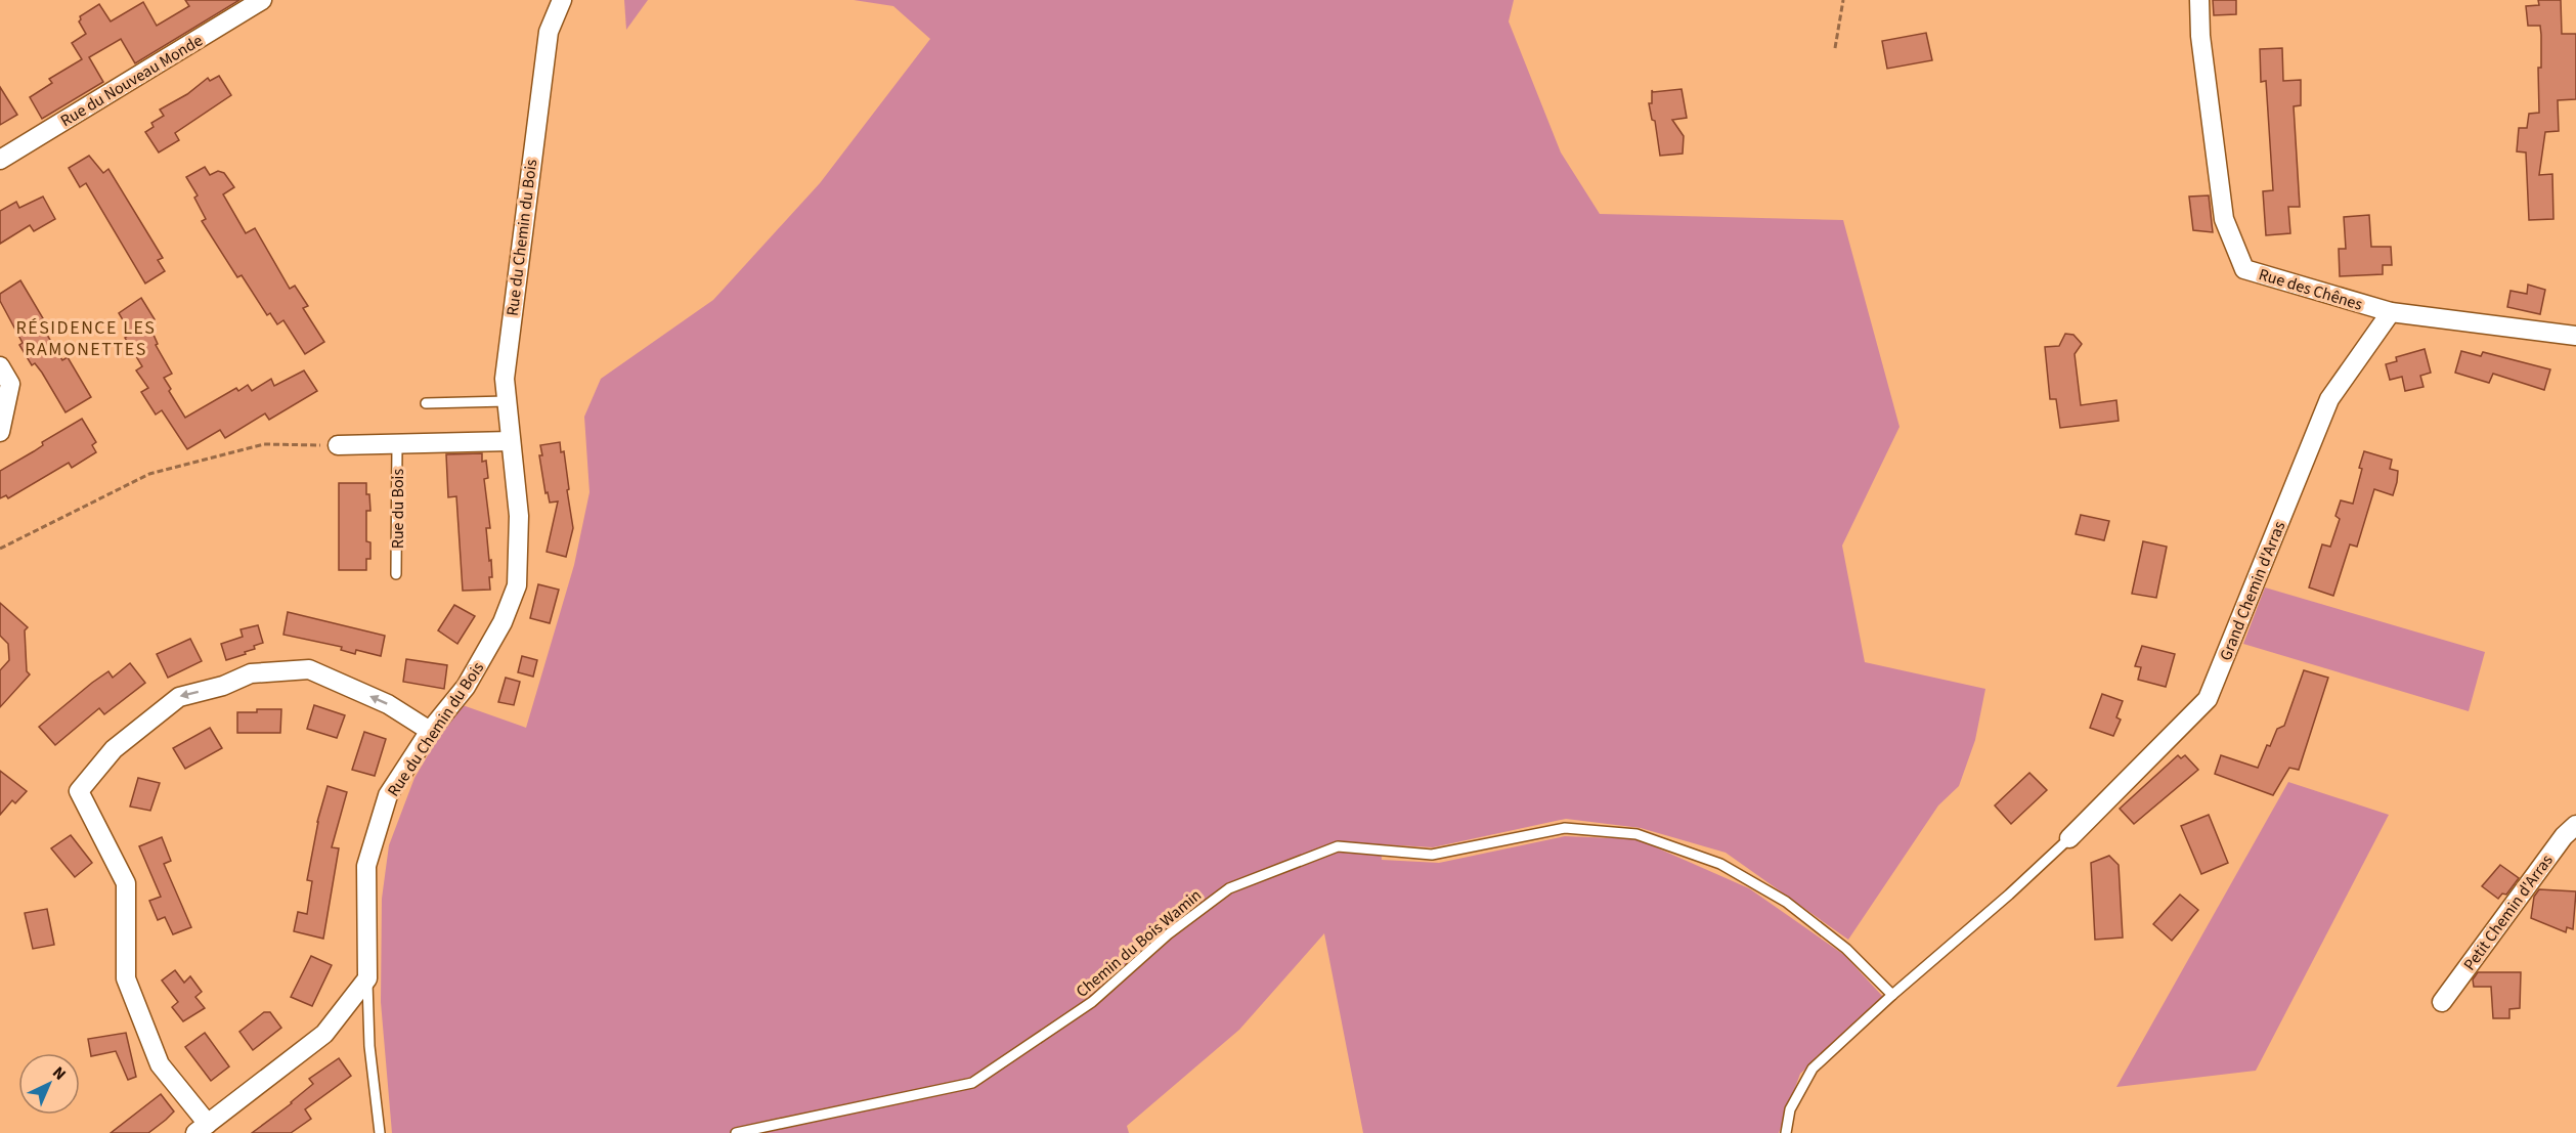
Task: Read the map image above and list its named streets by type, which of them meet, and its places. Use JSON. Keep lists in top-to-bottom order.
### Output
{
  "streets": {
    "street": [
      "Rue du Nouveau Monde",
      "Rue du Chemin du Bois",
      "Rue des Chênes",
      "Rue du Bois",
      "Grand Chemin d'Arras",
      "Petit Chemin d'Arras"
    ],
    "lane": ["Chemin du Bois Wamin"]
  },
  "crossings": [
    ["Rue du Chemin du Bois", "Rue du Bois"],
    ["Rue des Chênes", "Grand Chemin d'Arras"]
  ],
  "districts": ["RÉSIDENCE LES RAMONETTES"],
  "north": "top right"
}
